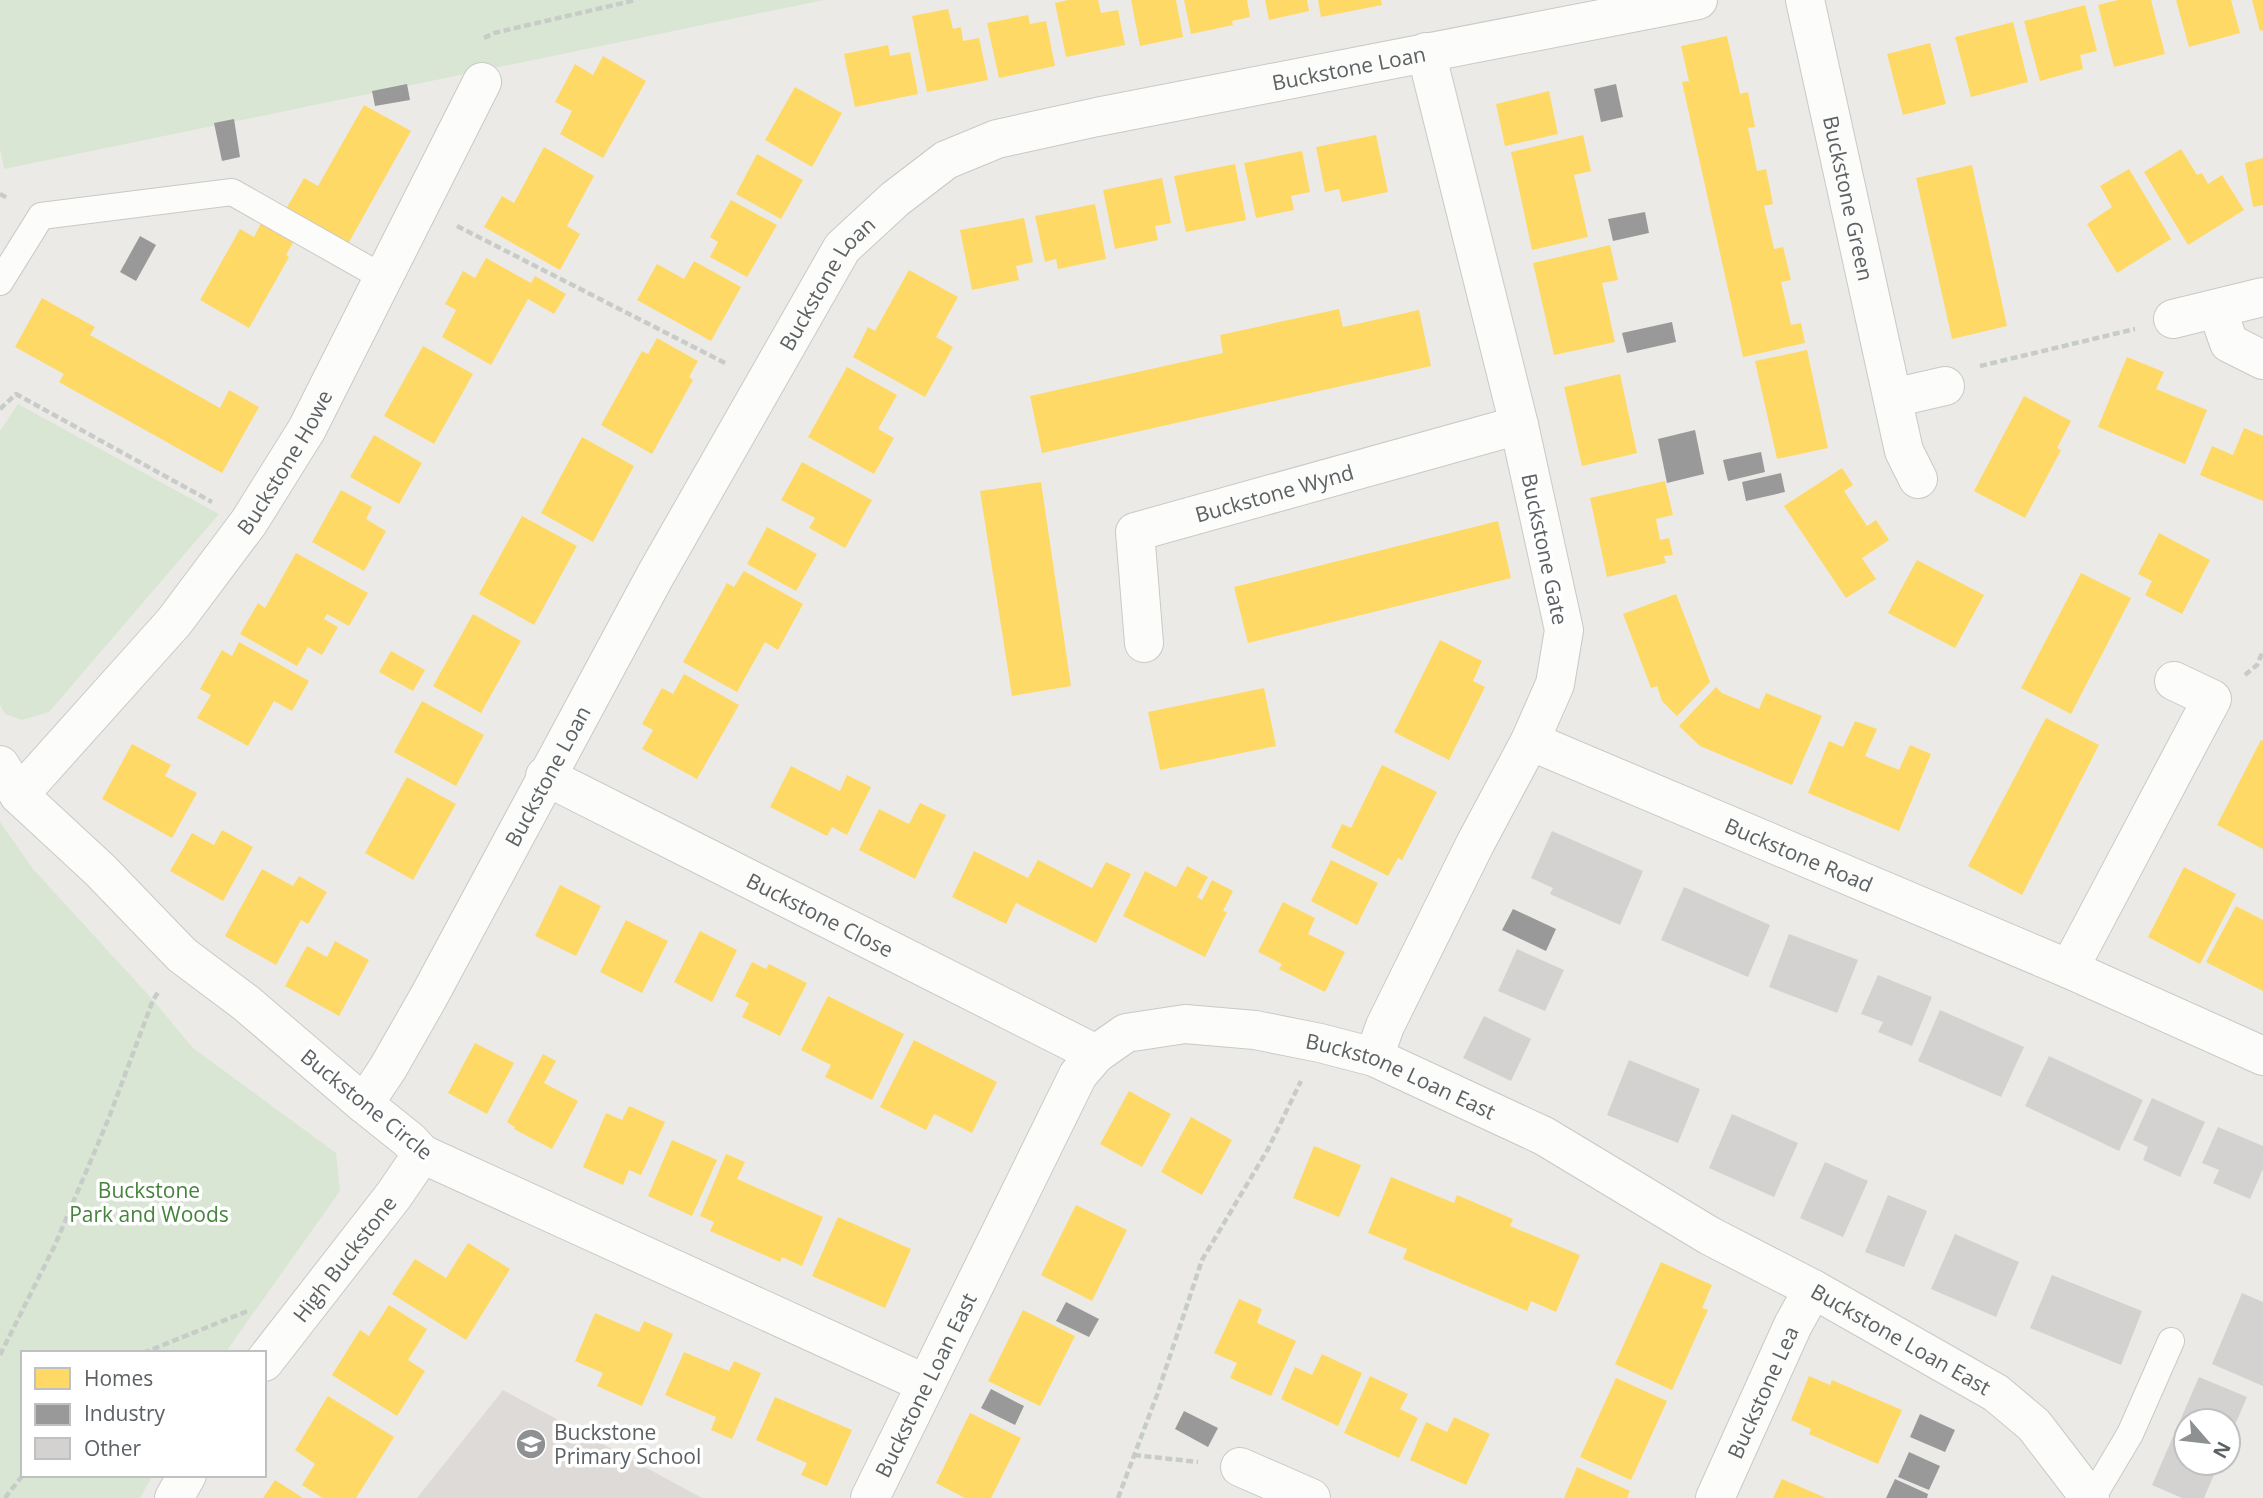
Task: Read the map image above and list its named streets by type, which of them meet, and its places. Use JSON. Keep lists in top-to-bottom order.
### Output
{
  "streets": {
    "street": [
      "Buckstone Loan",
      "Buckstone Green",
      "Buckstone Howe",
      "Buckstone Wynd",
      "Buckstone Gate",
      "Buckstone Road",
      "Buckstone Close",
      "Buckstone Loan East",
      "Buckstone Circle",
      "High Buckstone",
      "Buckstone Lea"
    ]
  },
  "crossings": [
    ["Buckstone Loan", "Buckstone Gate"],
    ["Buckstone Loan", "Buckstone Close"],
    ["Buckstone Loan", "Buckstone Circle"],
    ["Buckstone Howe", "Buckstone Circle"],
    ["Buckstone Wynd", "Buckstone Gate"],
    ["Buckstone Gate", "Buckstone Road"],
    ["Buckstone Gate", "Buckstone Loan East"],
    ["Buckstone Close", "Buckstone Loan East"],
    ["Buckstone Loan East", "Buckstone Circle"],
    ["Buckstone Loan East", "Buckstone Lea"],
    ["Buckstone Circle", "High Buckstone"]
  ],
  "parks": ["Buckstone Park and Woods"],
  "places": {
    "school or university": ["Buckstone Primary School"]
  },
  "legend": ["Homes", "Industry", "Other"],
  "north": "bottom right"
}
